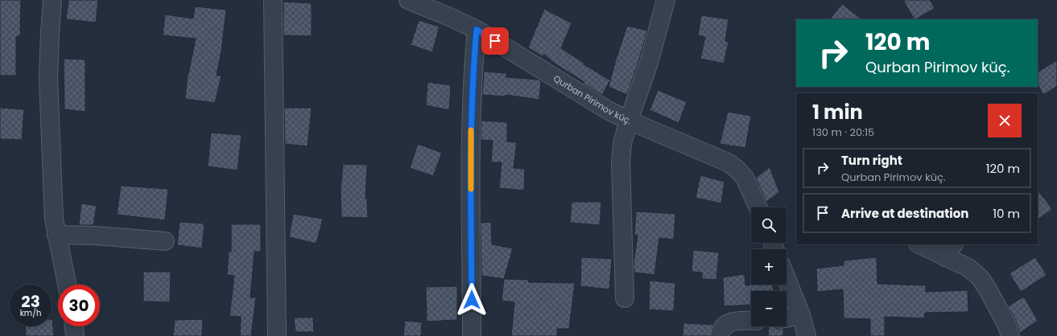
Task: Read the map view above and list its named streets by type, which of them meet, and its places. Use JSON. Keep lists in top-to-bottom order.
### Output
{
  "streets": {
    "street": ["Qurban Pirimov küç."]
  },
  "page": {
    "turn": ["120 m", "Qurban Pirimov küç."],
    "heading": ["1 min", "130 m · 20:15"],
    "list": [
      {
        "name": "Turn right",
        "note": "Qurban Pirimov küç.",
        "value": "120 m"
      },
      {
        "name": "Arrive at destination",
        "value": "10 m"
      }
    ],
    "map_buttons": ["+", "−"],
    "speed": "23 km/h",
    "limit": "30"
  }
}
